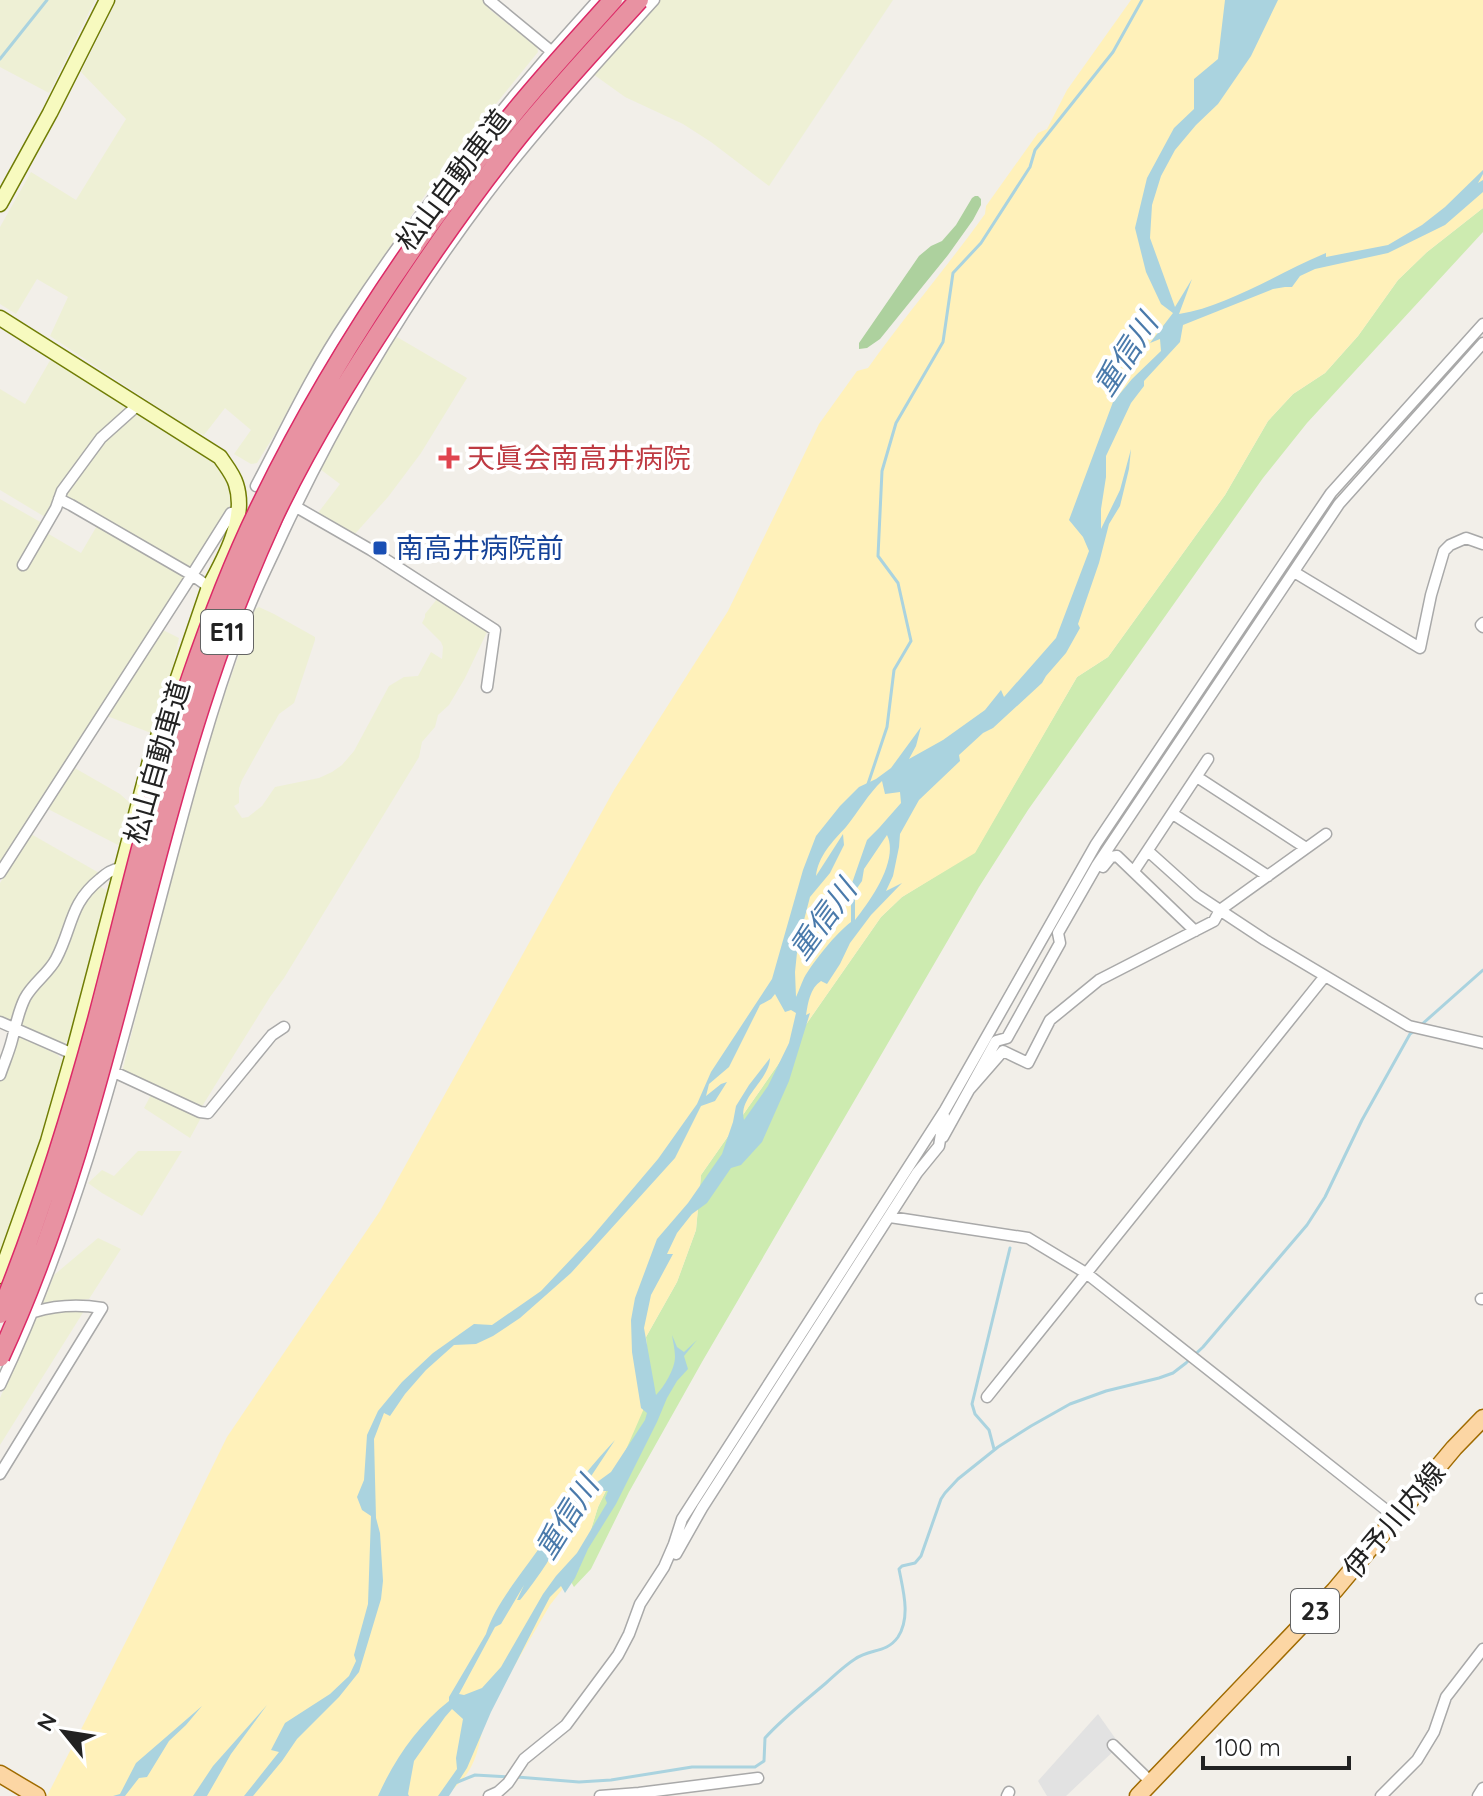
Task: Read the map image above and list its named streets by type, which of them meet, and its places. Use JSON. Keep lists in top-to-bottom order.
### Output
{
  "streets": {
    "highway": ["松山自動車道", "E11"],
    "main road": ["伊予川内線", "23"]
  },
  "water": ["重信川"],
  "places": {
    "health": ["天眞会南高井病院"],
    "transit": ["南高井病院前"]
  },
  "scale_bar": "100 m",
  "north": "top left"
}
